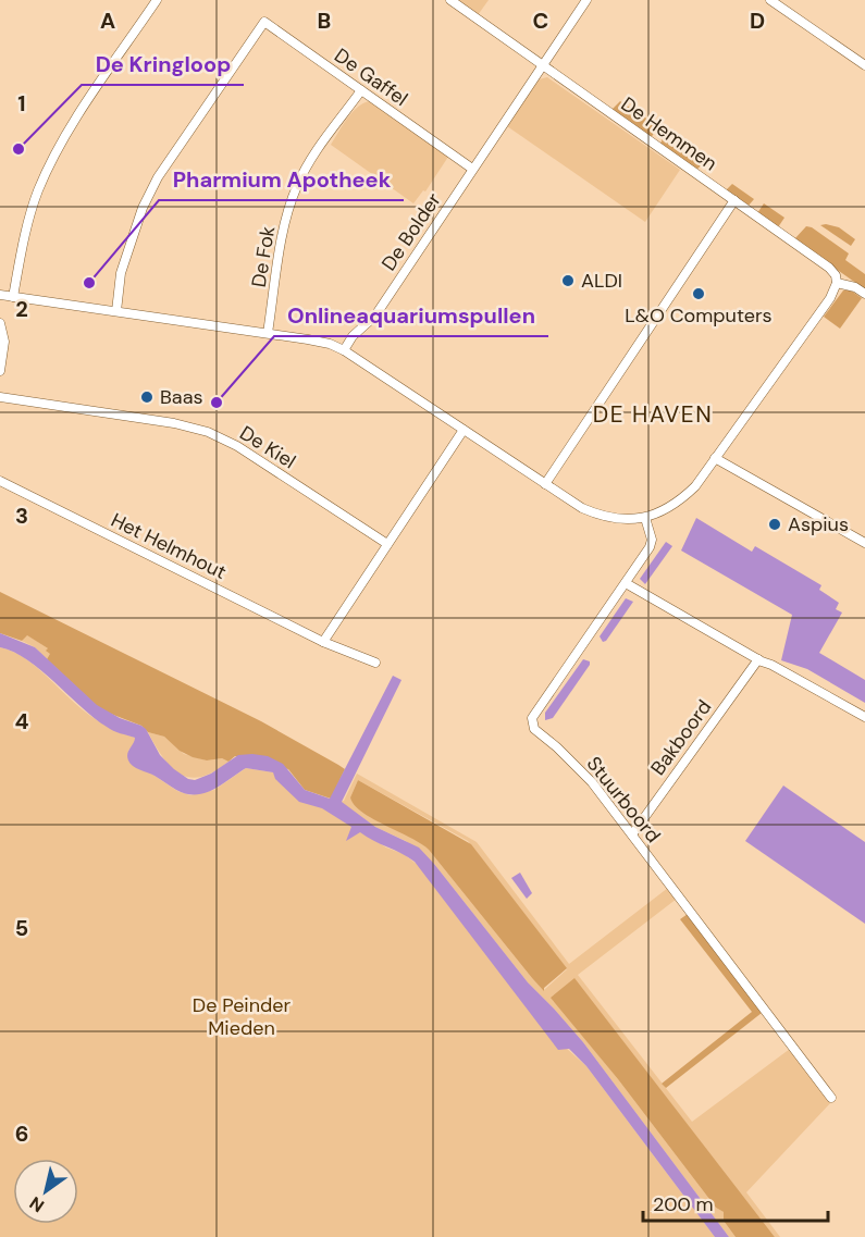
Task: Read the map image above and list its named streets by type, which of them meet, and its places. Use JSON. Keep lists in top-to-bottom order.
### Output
{
  "streets": {
    "street": [
      "De Gaffel",
      "De Hemmen",
      "De Bolder",
      "De Fok",
      "De Kiel",
      "Het Helmhout",
      "Bakboord",
      "Stuurboord"
    ]
  },
  "crossings": [
    ["De Gaffel", "De Bolder"],
    ["De Gaffel", "De Fok"],
    ["De Hemmen", "De Bolder"],
    ["Bakboord", "Stuurboord"]
  ],
  "districts": ["DE HAVEN"],
  "parks": ["De Peinder Mieden"],
  "places": [
    "De Kringloop",
    "ALDI",
    "Pharmium Apotheek",
    "L&O Computers",
    "Baas",
    "Onlineaquariumspullen",
    "Aspius"
  ],
  "scale_bar": "200 m",
  "north": "bottom left",
  "grid": {
    "columns": [
      "A",
      "B",
      "C",
      "D"
    ],
    "rows": [
      "1",
      "2",
      "3",
      "4",
      "5",
      "6"
    ]
  }
}
